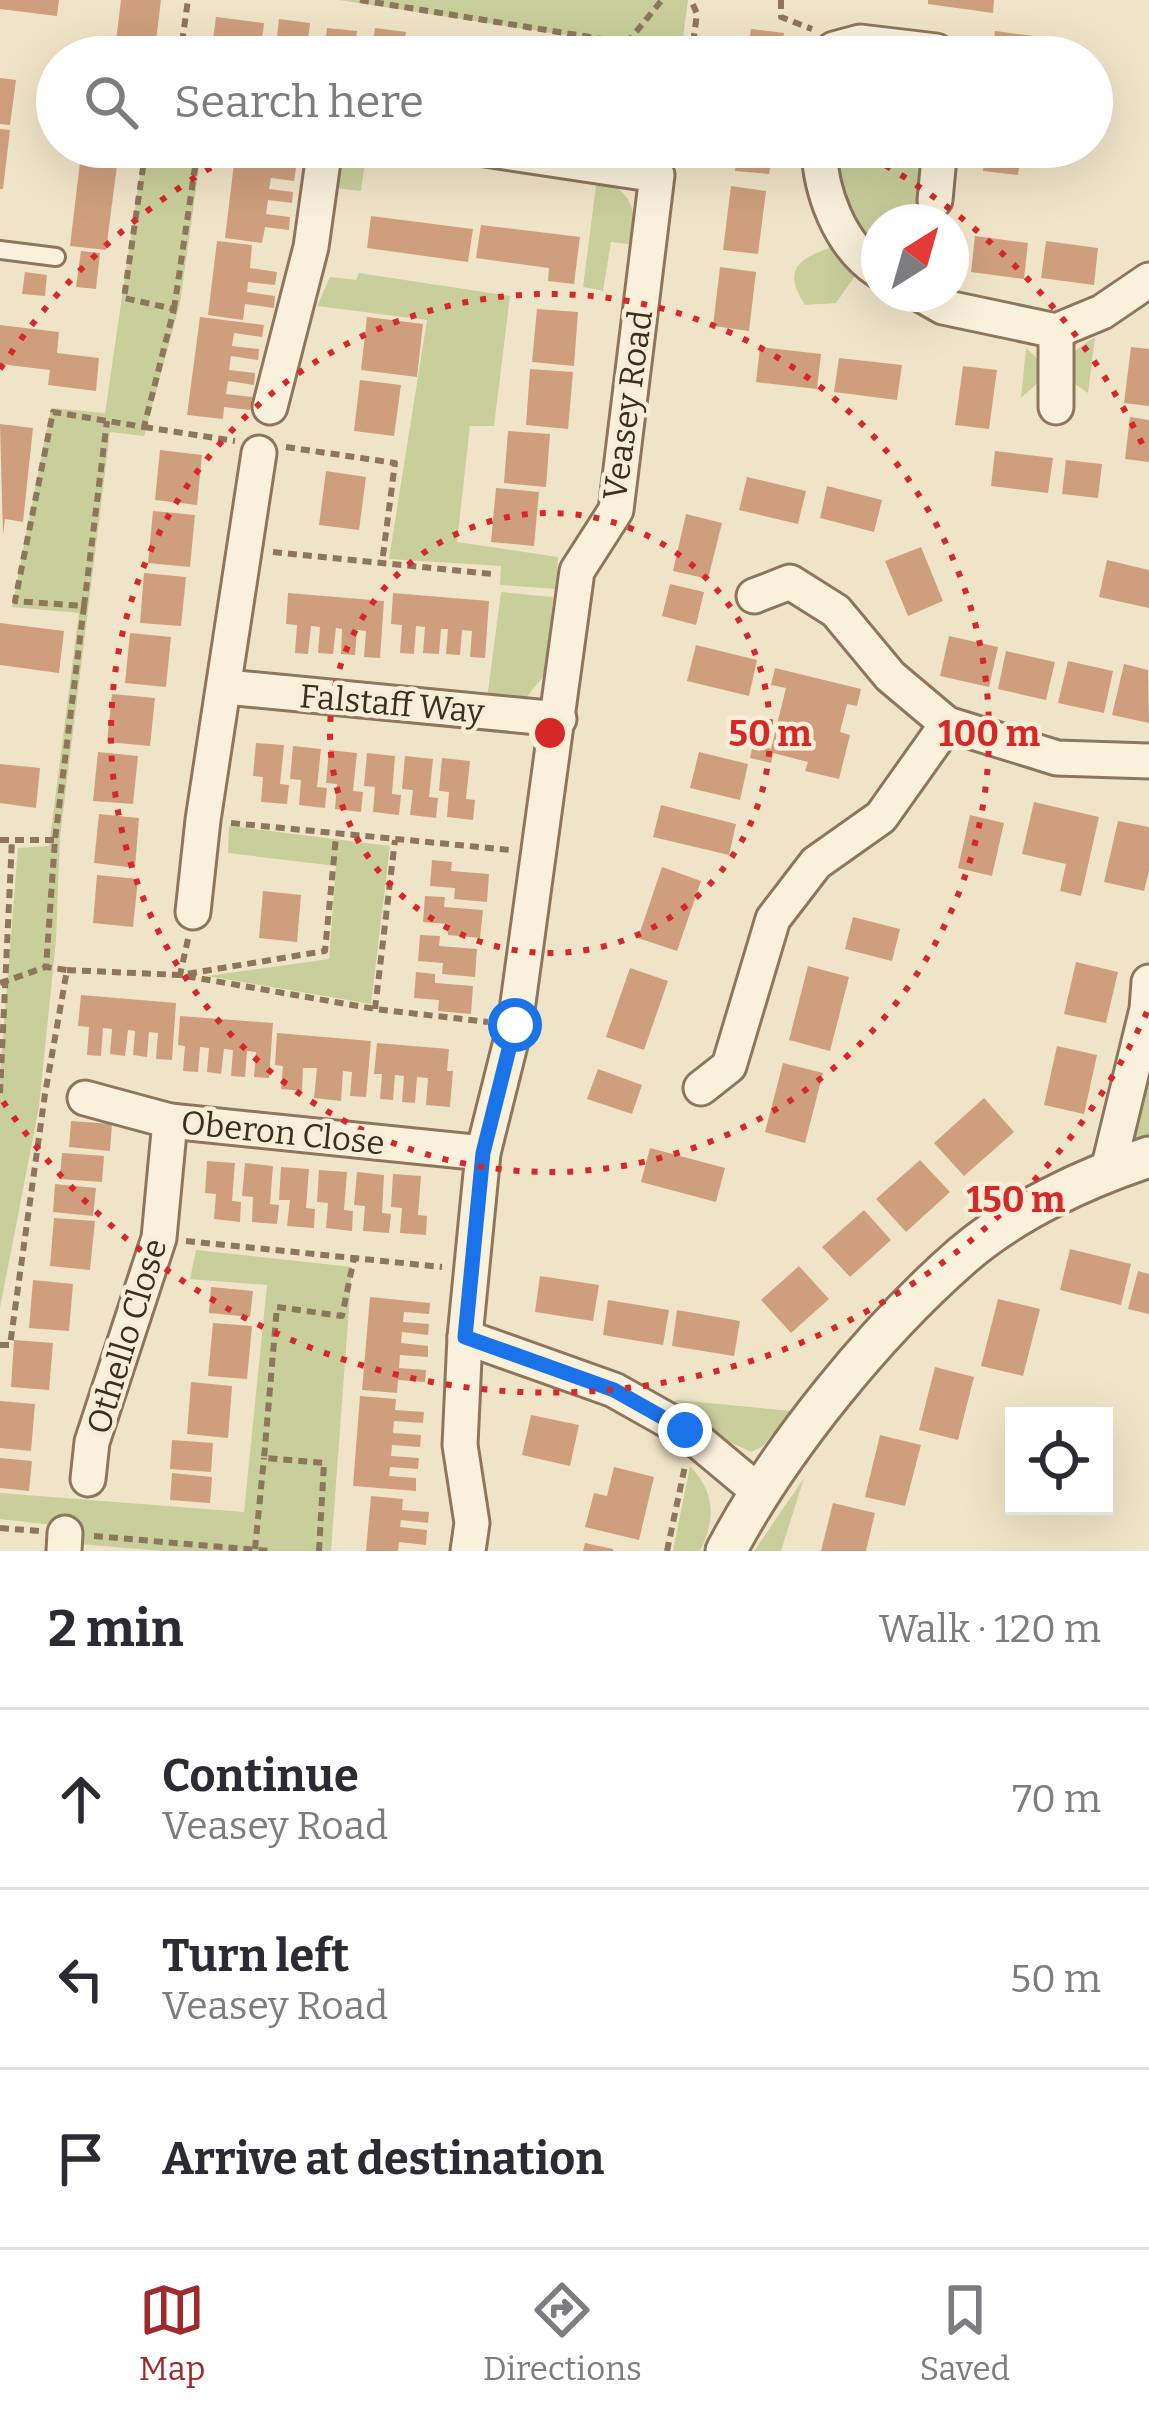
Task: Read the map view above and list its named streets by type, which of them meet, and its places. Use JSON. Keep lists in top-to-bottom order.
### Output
{
  "streets": {
    "street": [
      "Veasey Road",
      "Falstaff Way",
      "Oberon Close",
      "Othello Close"
    ]
  },
  "crossings": [
    ["Veasey Road", "Falstaff Way"],
    ["Veasey Road", "Oberon Close"],
    ["Oberon Close", "Othello Close"]
  ],
  "north": "top right",
  "page": {
    "search": "Search here",
    "heading": ["2 min", "Walk · 120 m"],
    "list": [
      ["Continue", "Veasey Road", "70 m"],
      ["Turn left", "Veasey Road", "50 m"],
      "Arrive at destination"
    ],
    "nav": ["Map", "Directions", "Saved"]
  },
  "rings": ["50 m", "100 m", "150 m"]
}
